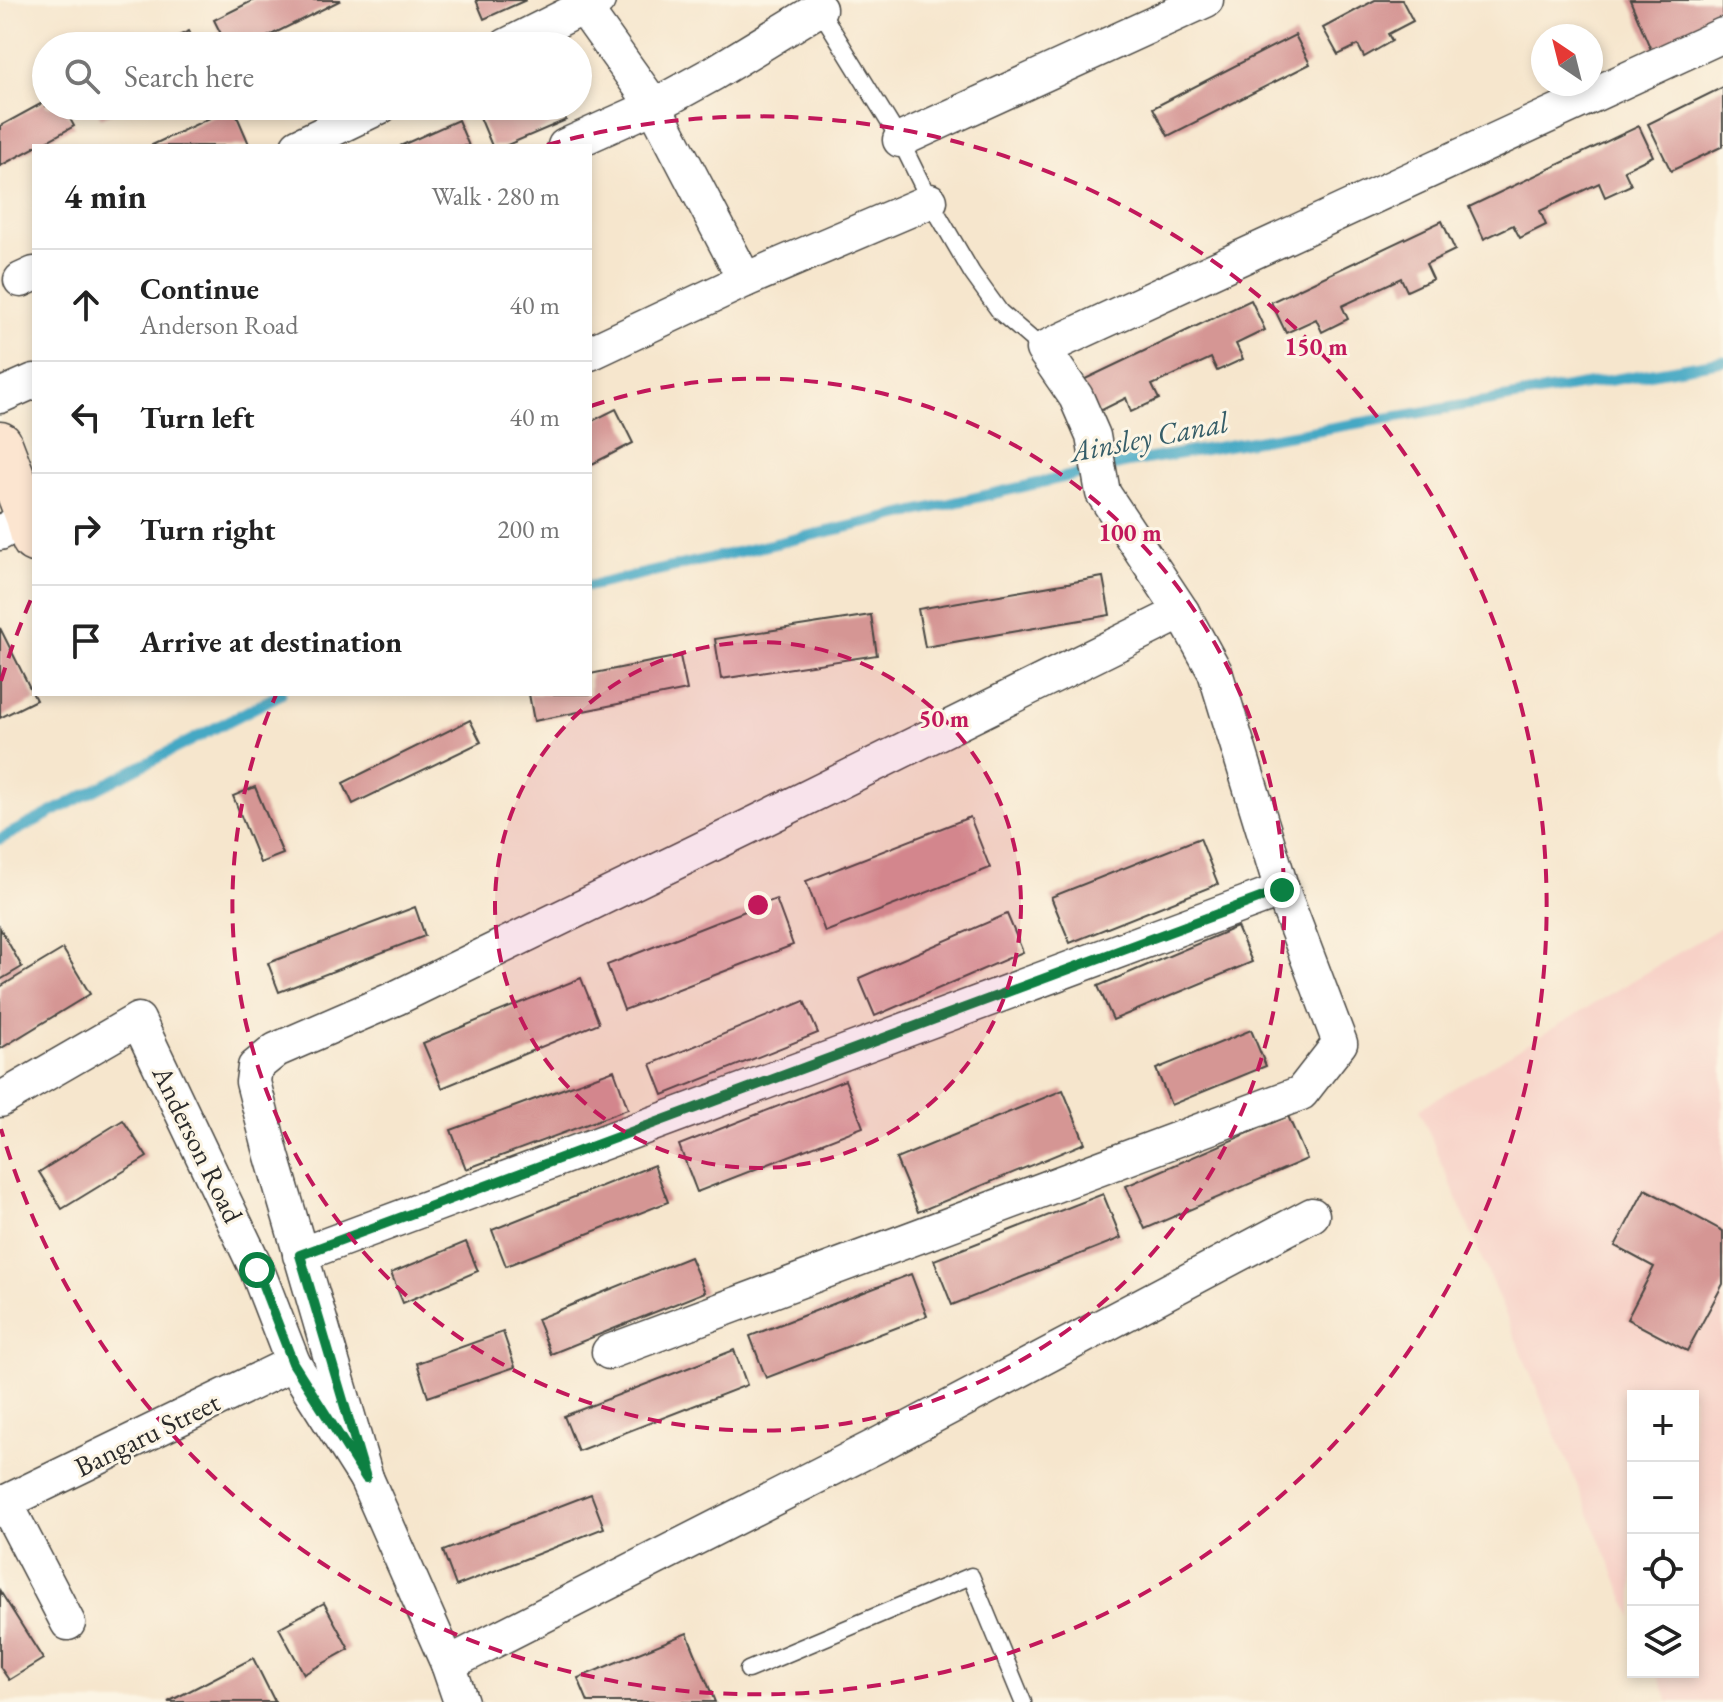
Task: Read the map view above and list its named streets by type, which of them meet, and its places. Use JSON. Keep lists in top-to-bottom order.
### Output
{
  "streets": {
    "street": ["Anderson Road", "Bangaru Street"]
  },
  "crossings": [
    ["Anderson Road", "Bangaru Street"]
  ],
  "water": ["Ainsley Canal"],
  "north": "top left",
  "page": {
    "search": "Search here",
    "heading": ["4 min", "Walk · 280 m"],
    "list": [
      ["Continue", "Anderson Road", "40 m"],
      ["Turn left", "40 m"],
      ["Turn right", "200 m"],
      "Arrive at destination"
    ],
    "map_buttons": ["+", "−"]
  },
  "rings": ["150 m", "100 m", "50 m"]
}
